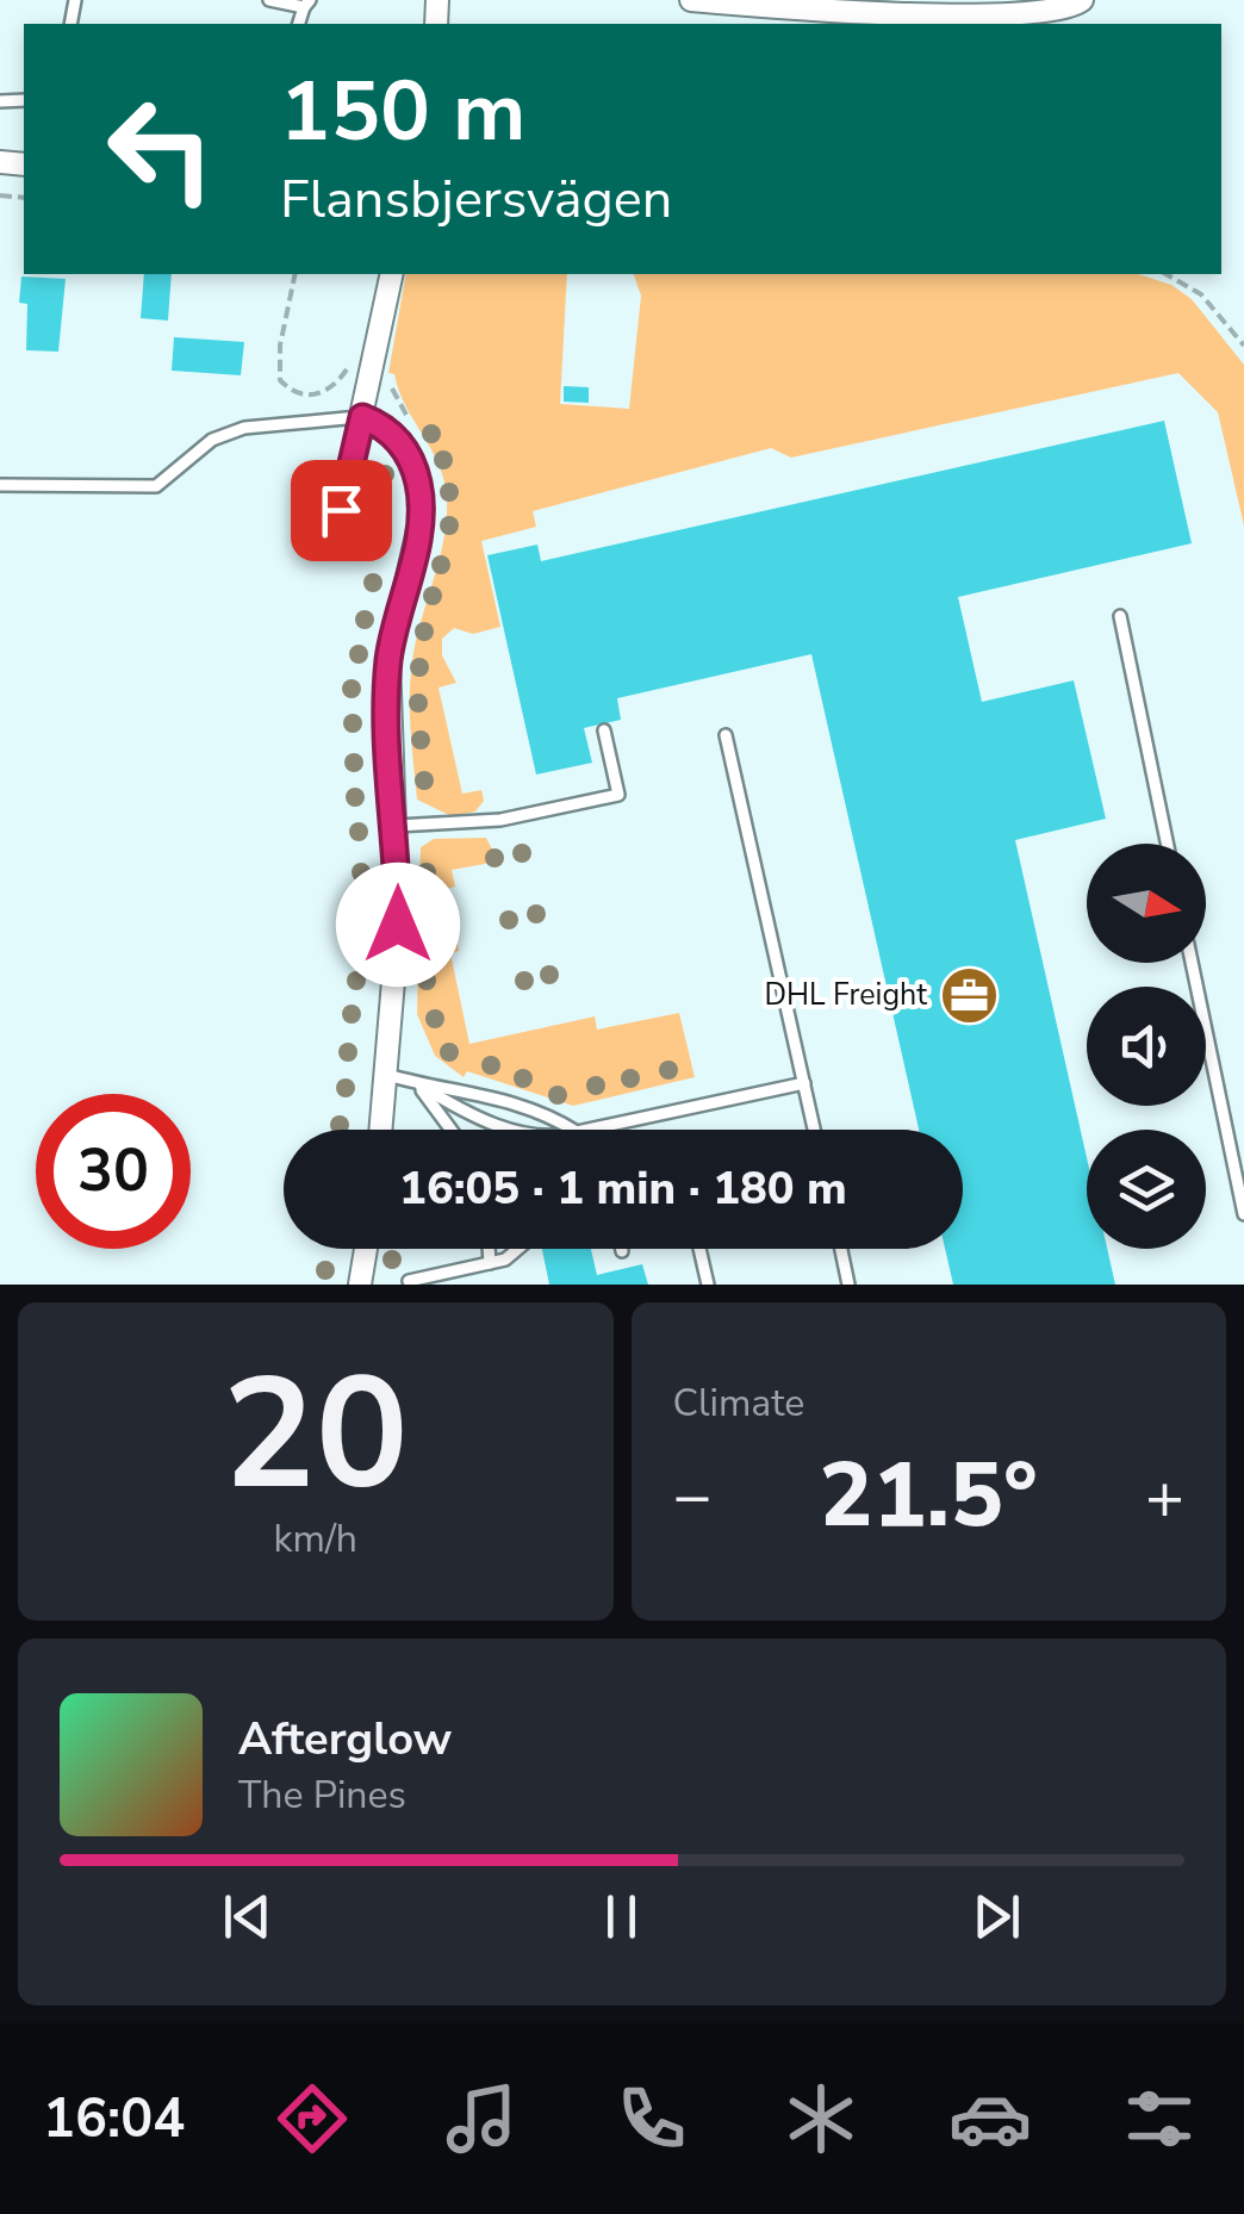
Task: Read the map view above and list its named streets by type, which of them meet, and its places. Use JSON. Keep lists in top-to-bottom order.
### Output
{
  "places": {
    "office": ["DHL Freight"]
  },
  "north": "right",
  "page": {
    "turn": ["150 m", "Flansbjersvägen"],
    "limit": "30",
    "trip": "16:05 · 1 min · 180 m",
    "tile": [
      ["20", "km/h"],
      "Climate"
    ],
    "heat": ["−", "21.5°", "+"],
    "song": ["Afterglow", "The Pines"],
    "tabs": "16:04"
  }
}
